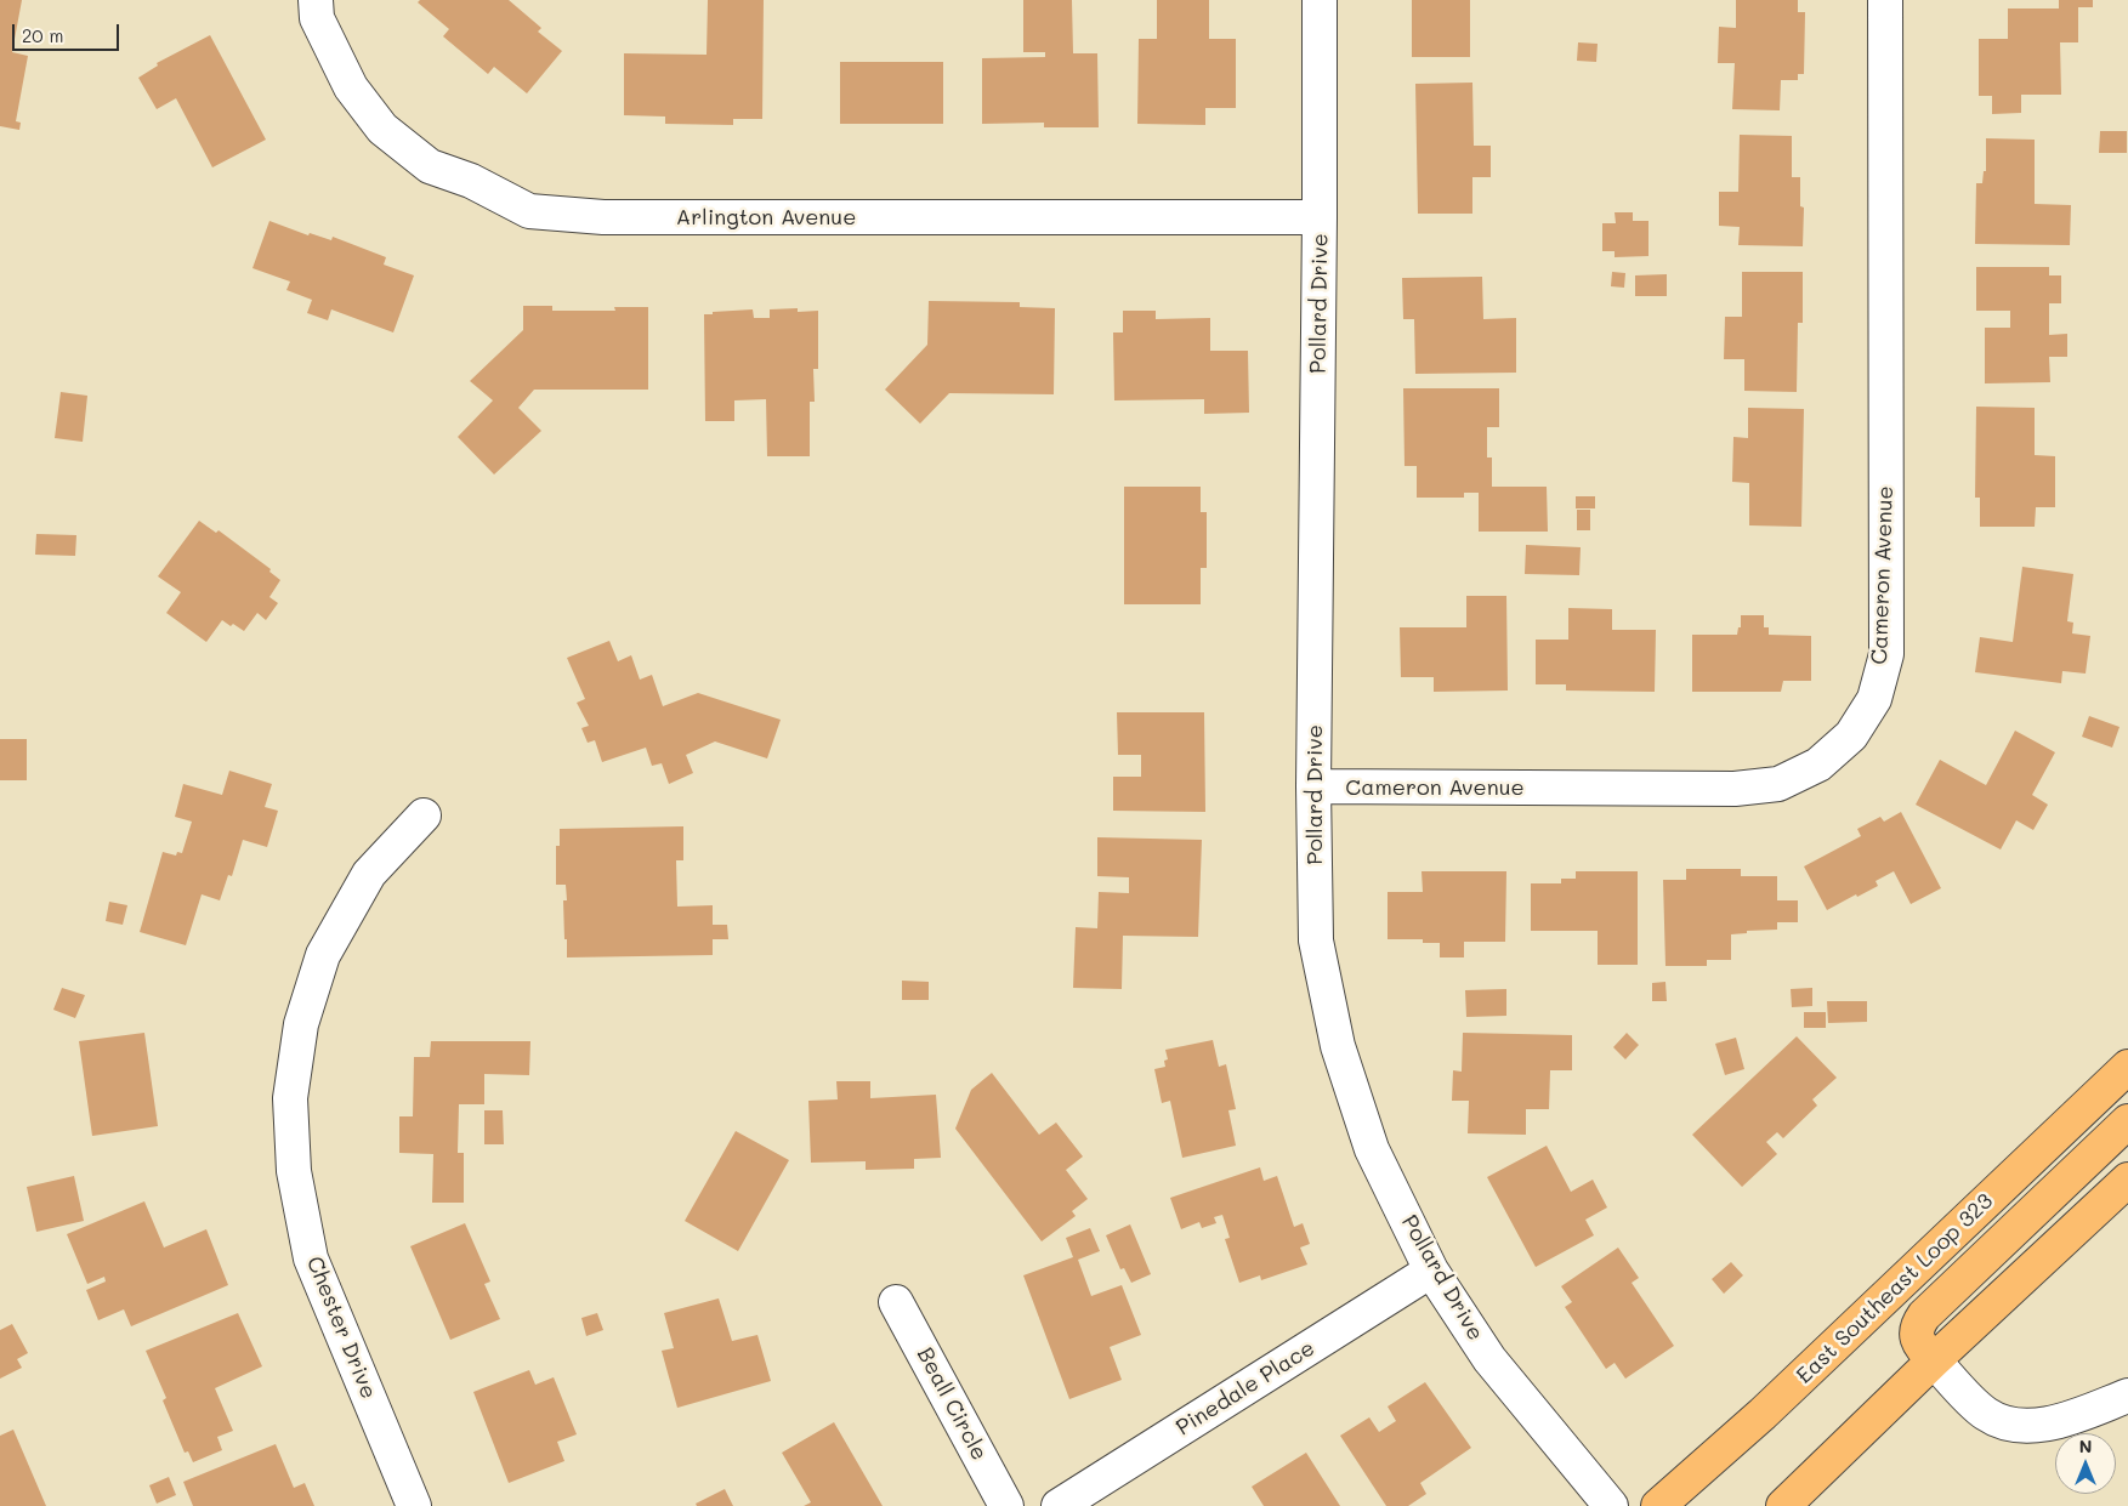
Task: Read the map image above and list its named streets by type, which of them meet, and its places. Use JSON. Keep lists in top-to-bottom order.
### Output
{
  "streets": {
    "highway": ["East Southeast Loop 323"],
    "street": [
      "Arlington Avenue",
      "Pollard Drive",
      "Cameron Avenue",
      "Chester Drive",
      "Pinedale Place",
      "Beall Circle"
    ]
  },
  "crossings": [
    ["Arlington Avenue", "Pollard Drive"],
    ["Pollard Drive", "Cameron Avenue"],
    ["Pollard Drive", "Pinedale Place"]
  ],
  "scale_bar": "20 m",
  "north": "top"
}
